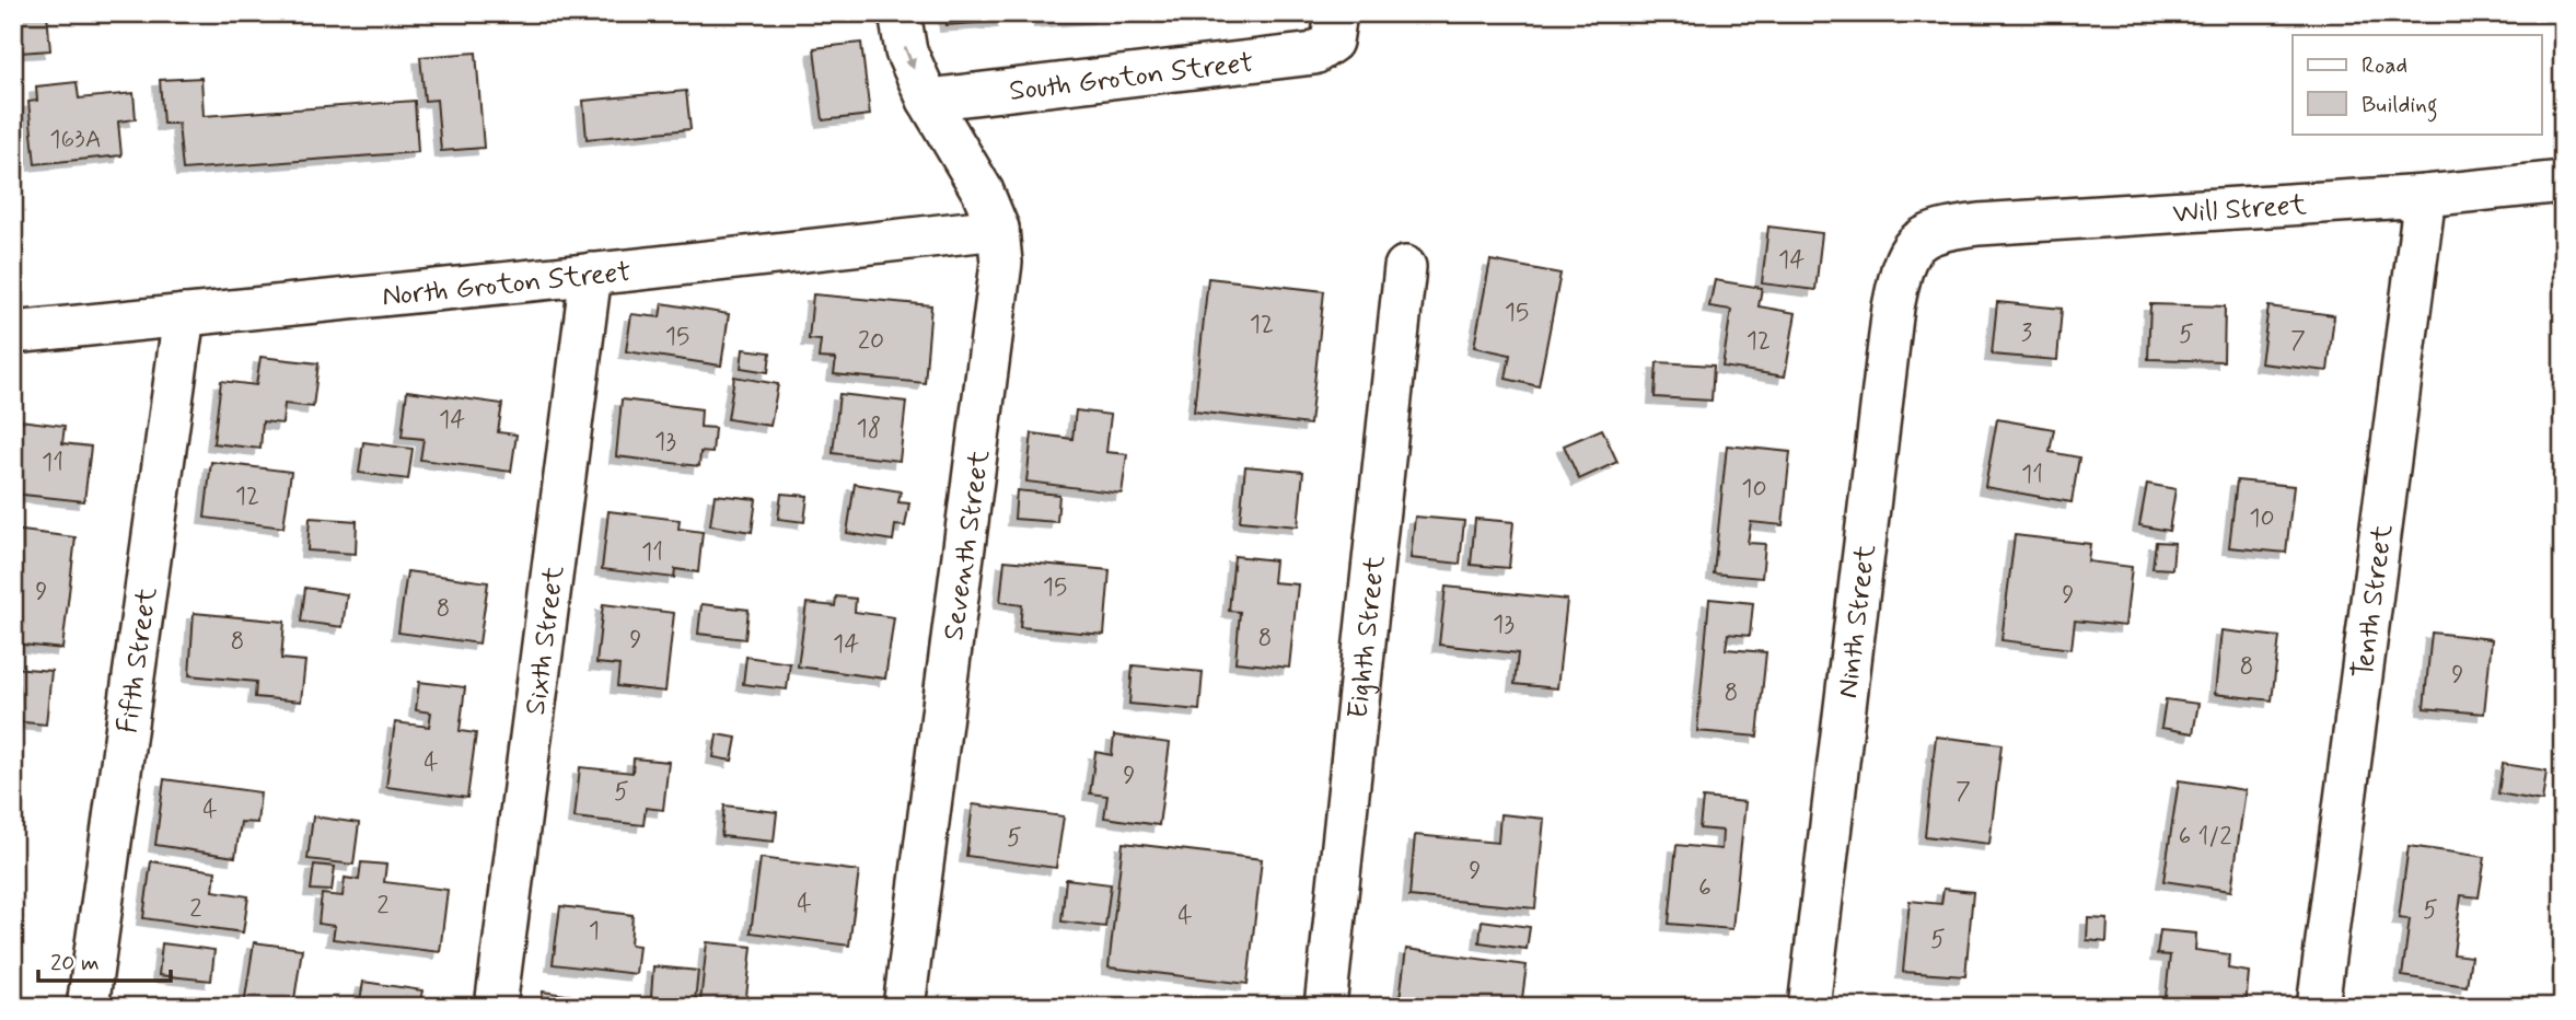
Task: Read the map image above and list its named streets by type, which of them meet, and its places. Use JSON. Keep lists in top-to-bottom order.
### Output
{
  "streets": {
    "street": [
      "South Groton Street",
      "Will Street",
      "North Groton Street",
      "Seventh Street",
      "Tenth Street",
      "Ninth Street",
      "Eighth Street",
      "Sixth Street",
      "Fifth Street"
    ]
  },
  "crossings": [
    ["South Groton Street", "Seventh Street"],
    ["Will Street", "Tenth Street"],
    ["Will Street", "Ninth Street"],
    ["North Groton Street", "Seventh Street"],
    ["North Groton Street", "Sixth Street"],
    ["North Groton Street", "Fifth Street"]
  ],
  "house_numbers": [
    "163A",
    "14",
    "15",
    "12",
    "3",
    "5",
    "15",
    "20",
    "12",
    "7",
    "14",
    "18",
    "13",
    "11",
    "11",
    "10",
    "12",
    "10",
    "11",
    "15",
    "9",
    "9",
    "8",
    "13",
    "8",
    "9",
    "8",
    "14",
    "8",
    "9",
    "8",
    "4",
    "9",
    "5",
    "7",
    "4",
    "6 1/2",
    "5",
    "9",
    "6",
    "4",
    "2",
    "2",
    "5",
    "4",
    "1",
    "5"
  ],
  "legend": ["Road", "Building"],
  "scale_bar": "20 m"
}
